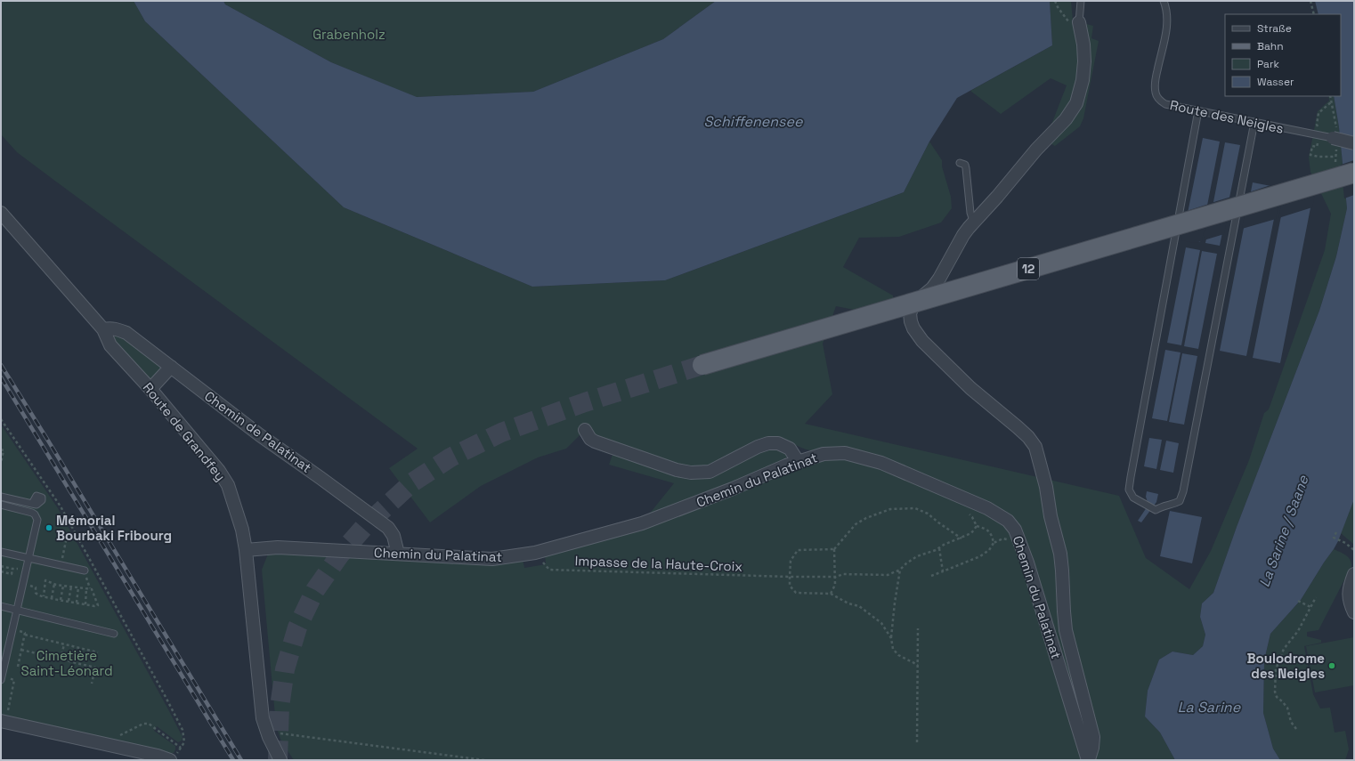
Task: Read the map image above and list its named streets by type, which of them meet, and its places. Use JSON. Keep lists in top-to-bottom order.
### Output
{
  "streets": {
    "main road": ["12"],
    "street": ["Route de Grandfey", "Chemin de Palatinat", "Chemin du Palatinat"],
    "lane": ["Route des Neigles"],
    "path": ["Impasse de la Haute-Croix"]
  },
  "crossings": [
    ["Route de Grandfey", "Chemin de Palatinat"],
    ["Route de Grandfey", "Chemin du Palatinat"],
    ["Chemin de Palatinat", "Chemin du Palatinat"],
    ["Chemin du Palatinat", "Impasse de la Haute-Croix"]
  ],
  "water": ["Schiffenensee", "La Sarine / Saane", "La Sarine"],
  "parks": ["Grabenholz", "Cimetière Saint-Léonard"],
  "places": ["Mémorial Bourbaki Fribourg", "Boulodrome des Neigles"],
  "legend": [
    "Straße",
    "Bahn",
    "Park",
    "Wasser"
  ]
}
